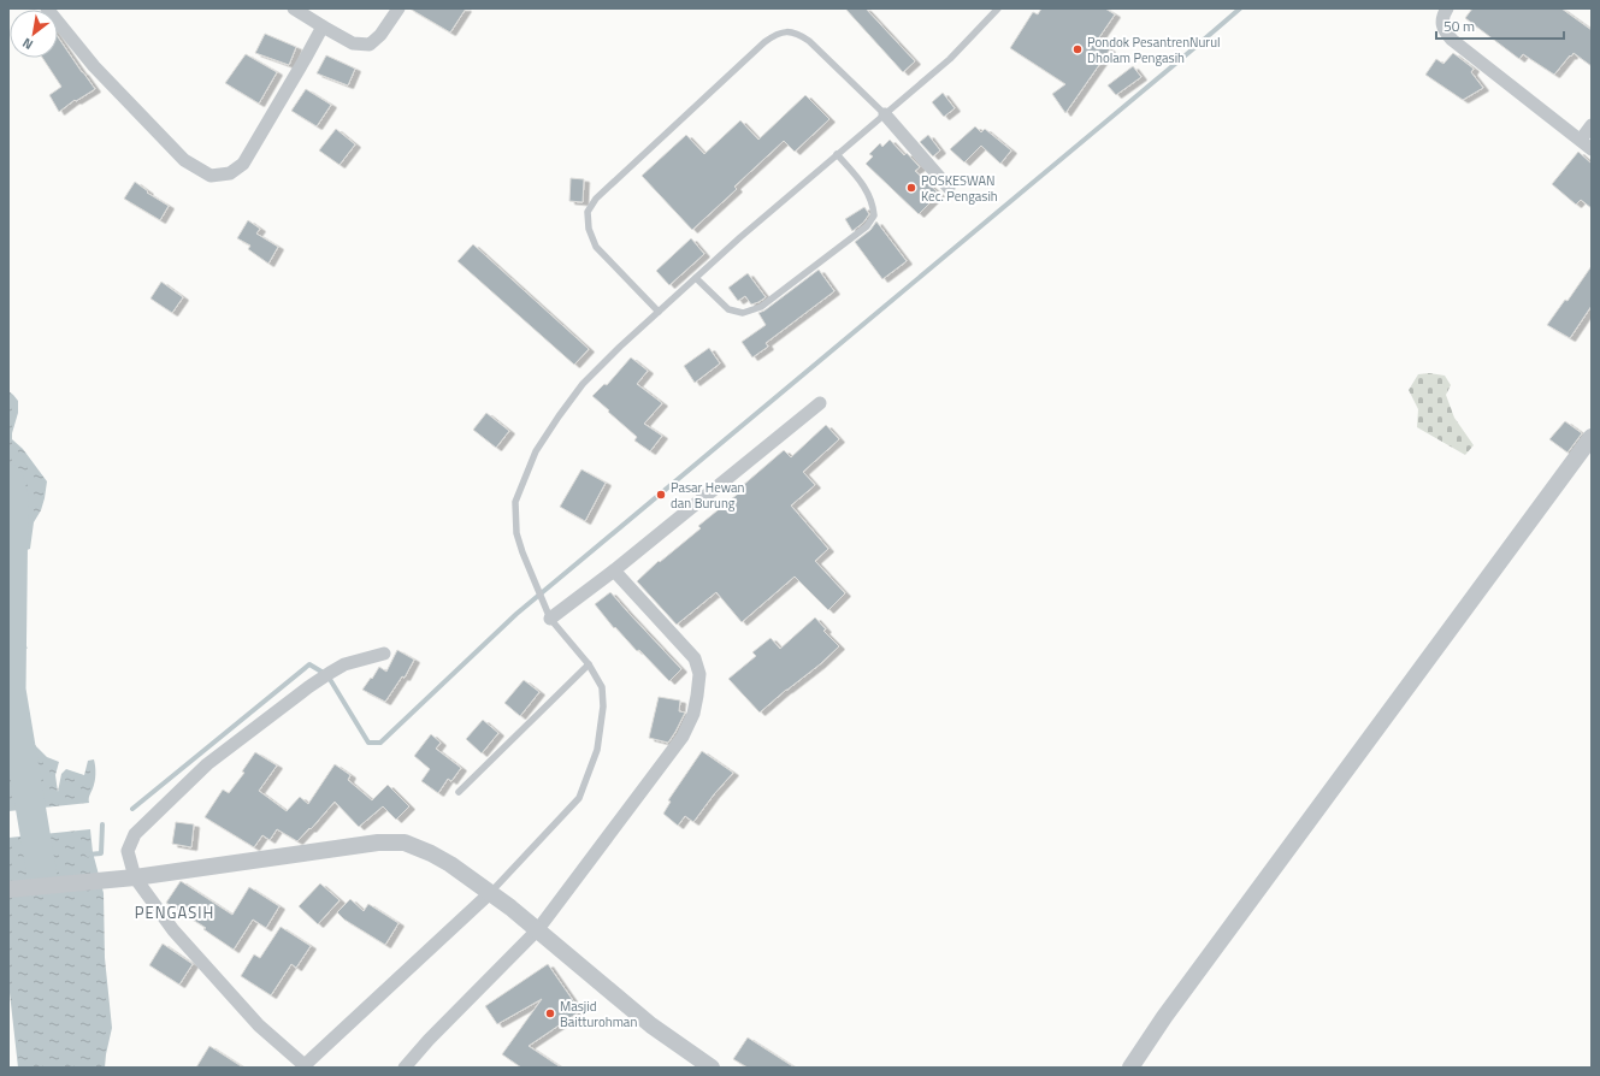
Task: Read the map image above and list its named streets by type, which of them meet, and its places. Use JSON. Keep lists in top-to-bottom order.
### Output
{
  "districts": ["PENGASIH"],
  "places": [
    "Pondok PesantrenNurul Dholam Pengasih",
    "POSKESWAN Kec. Pengasih",
    "Pasar Hewan dan Burung",
    "Masjid Baitturohman"
  ],
  "scale_bar": "50 m",
  "north": "bottom left"
}
